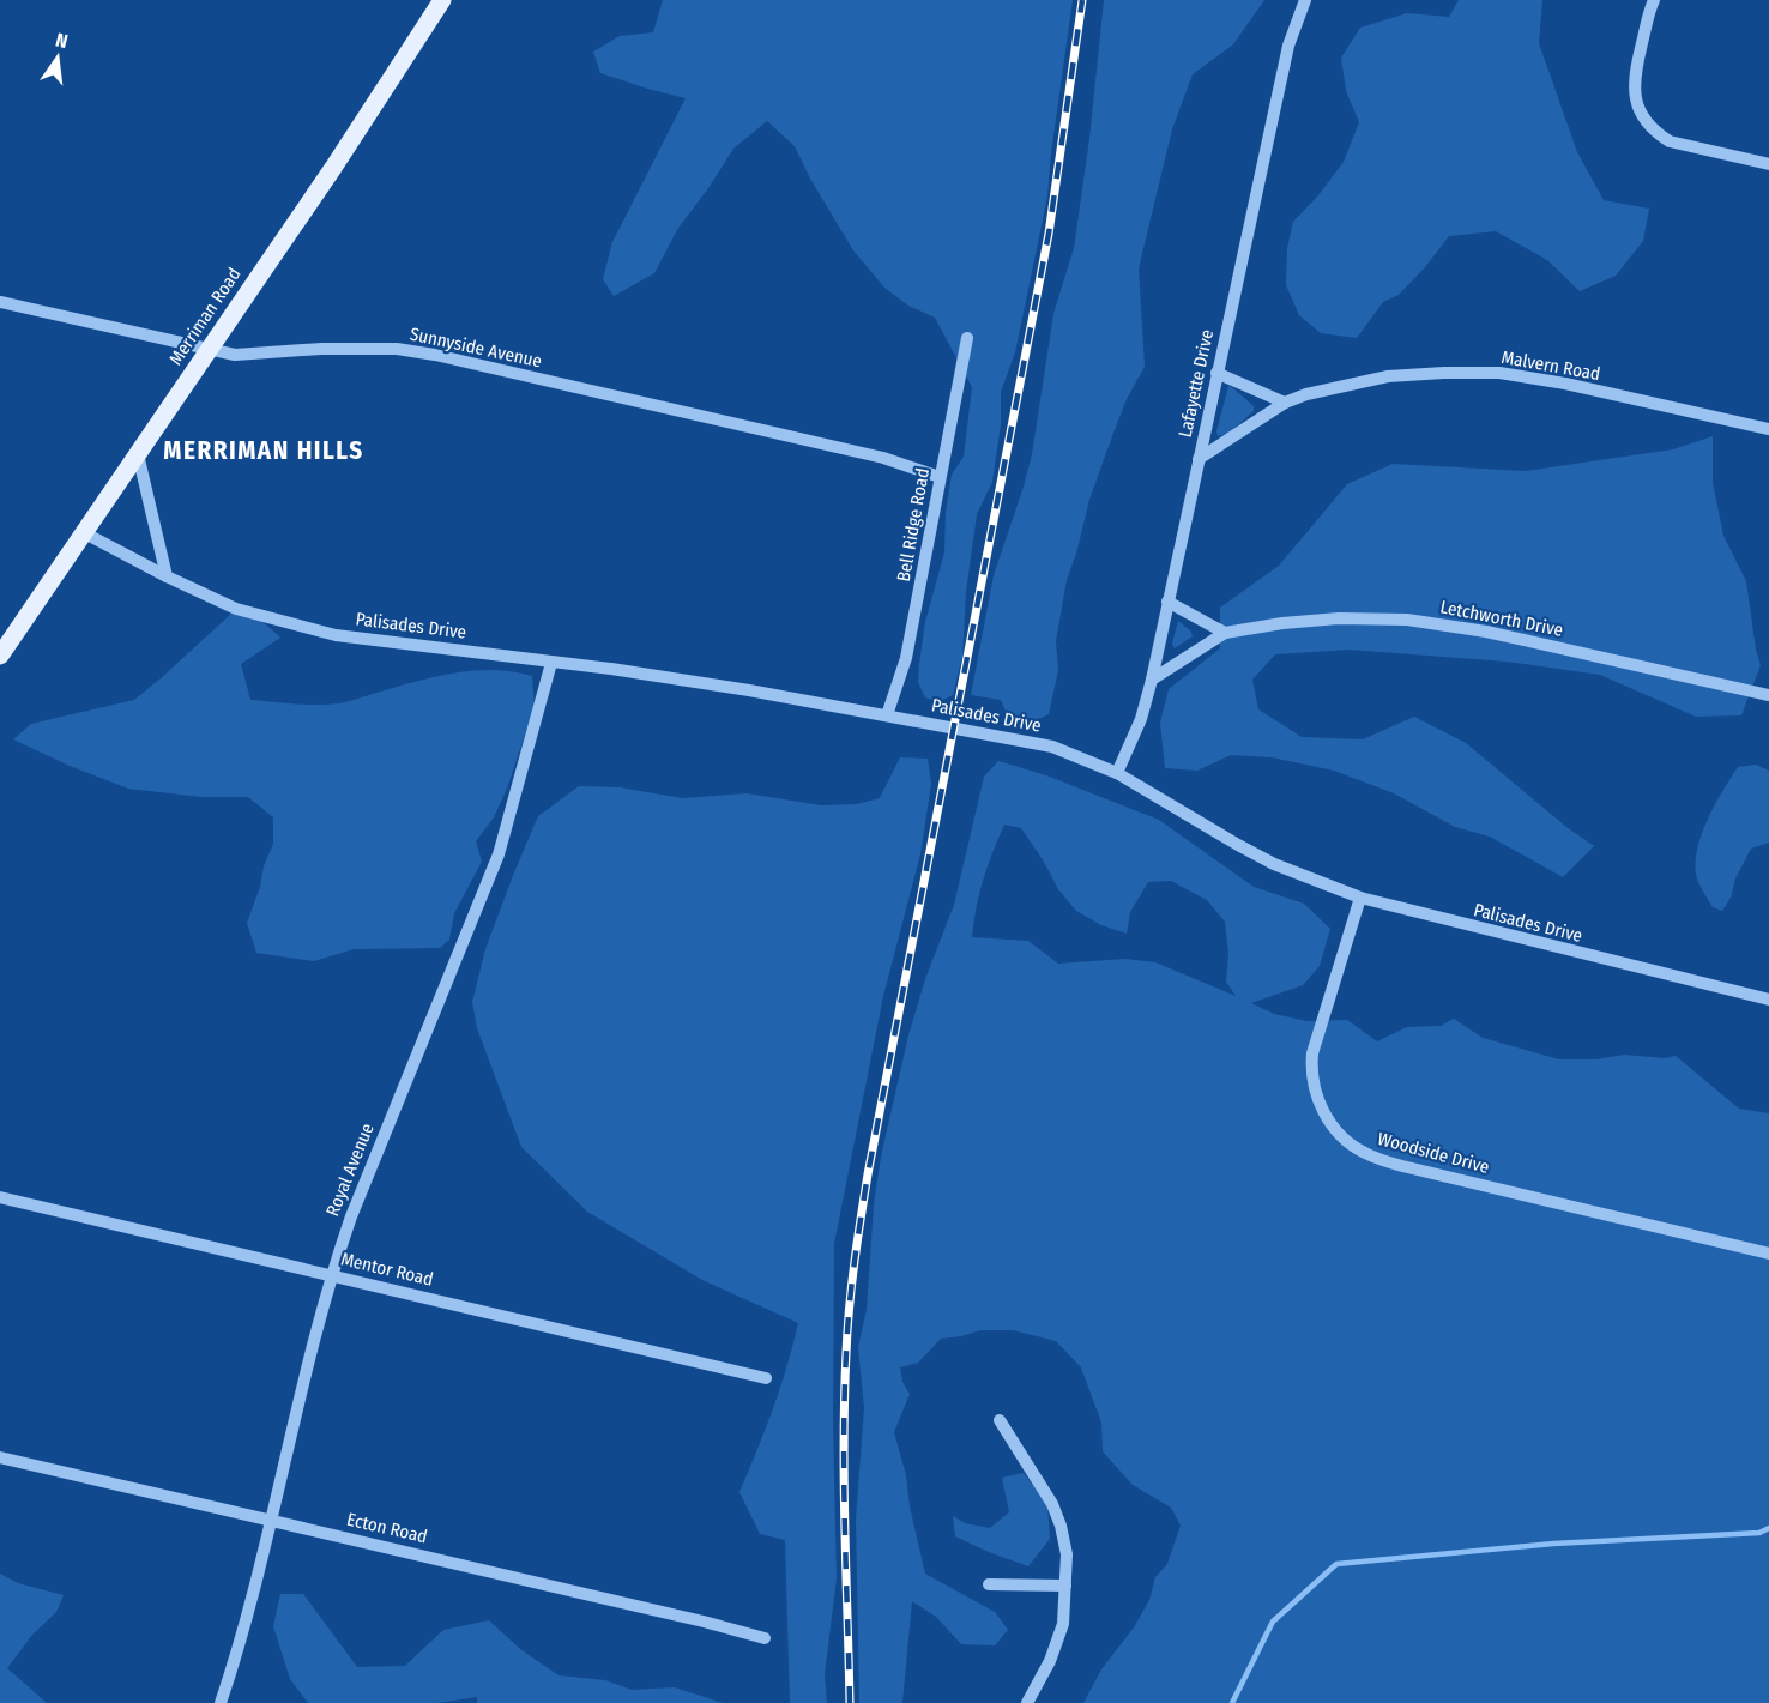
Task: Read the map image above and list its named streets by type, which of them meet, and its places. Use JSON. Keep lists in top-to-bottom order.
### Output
{
  "streets": {
    "main road": ["Merriman Road"],
    "street": [
      "Sunnyside Avenue",
      "Malvern Road",
      "Lafayette Drive",
      "Bell Ridge Road",
      "Letchworth Drive",
      "Palisades Drive",
      "Woodside Drive",
      "Royal Avenue",
      "Mentor Road",
      "Ecton Road"
    ]
  },
  "crossings": [
    ["Merriman Road", "Sunnyside Avenue"],
    ["Merriman Road", "Palisades Drive"],
    ["Sunnyside Avenue", "Bell Ridge Road"],
    ["Malvern Road", "Lafayette Drive"],
    ["Lafayette Drive", "Letchworth Drive"],
    ["Lafayette Drive", "Palisades Drive"],
    ["Bell Ridge Road", "Palisades Drive"],
    ["Palisades Drive", "Woodside Drive"],
    ["Palisades Drive", "Royal Avenue"],
    ["Royal Avenue", "Mentor Road"],
    ["Royal Avenue", "Ecton Road"]
  ],
  "districts": ["MERRIMAN HILLS"],
  "north": "top"
}
